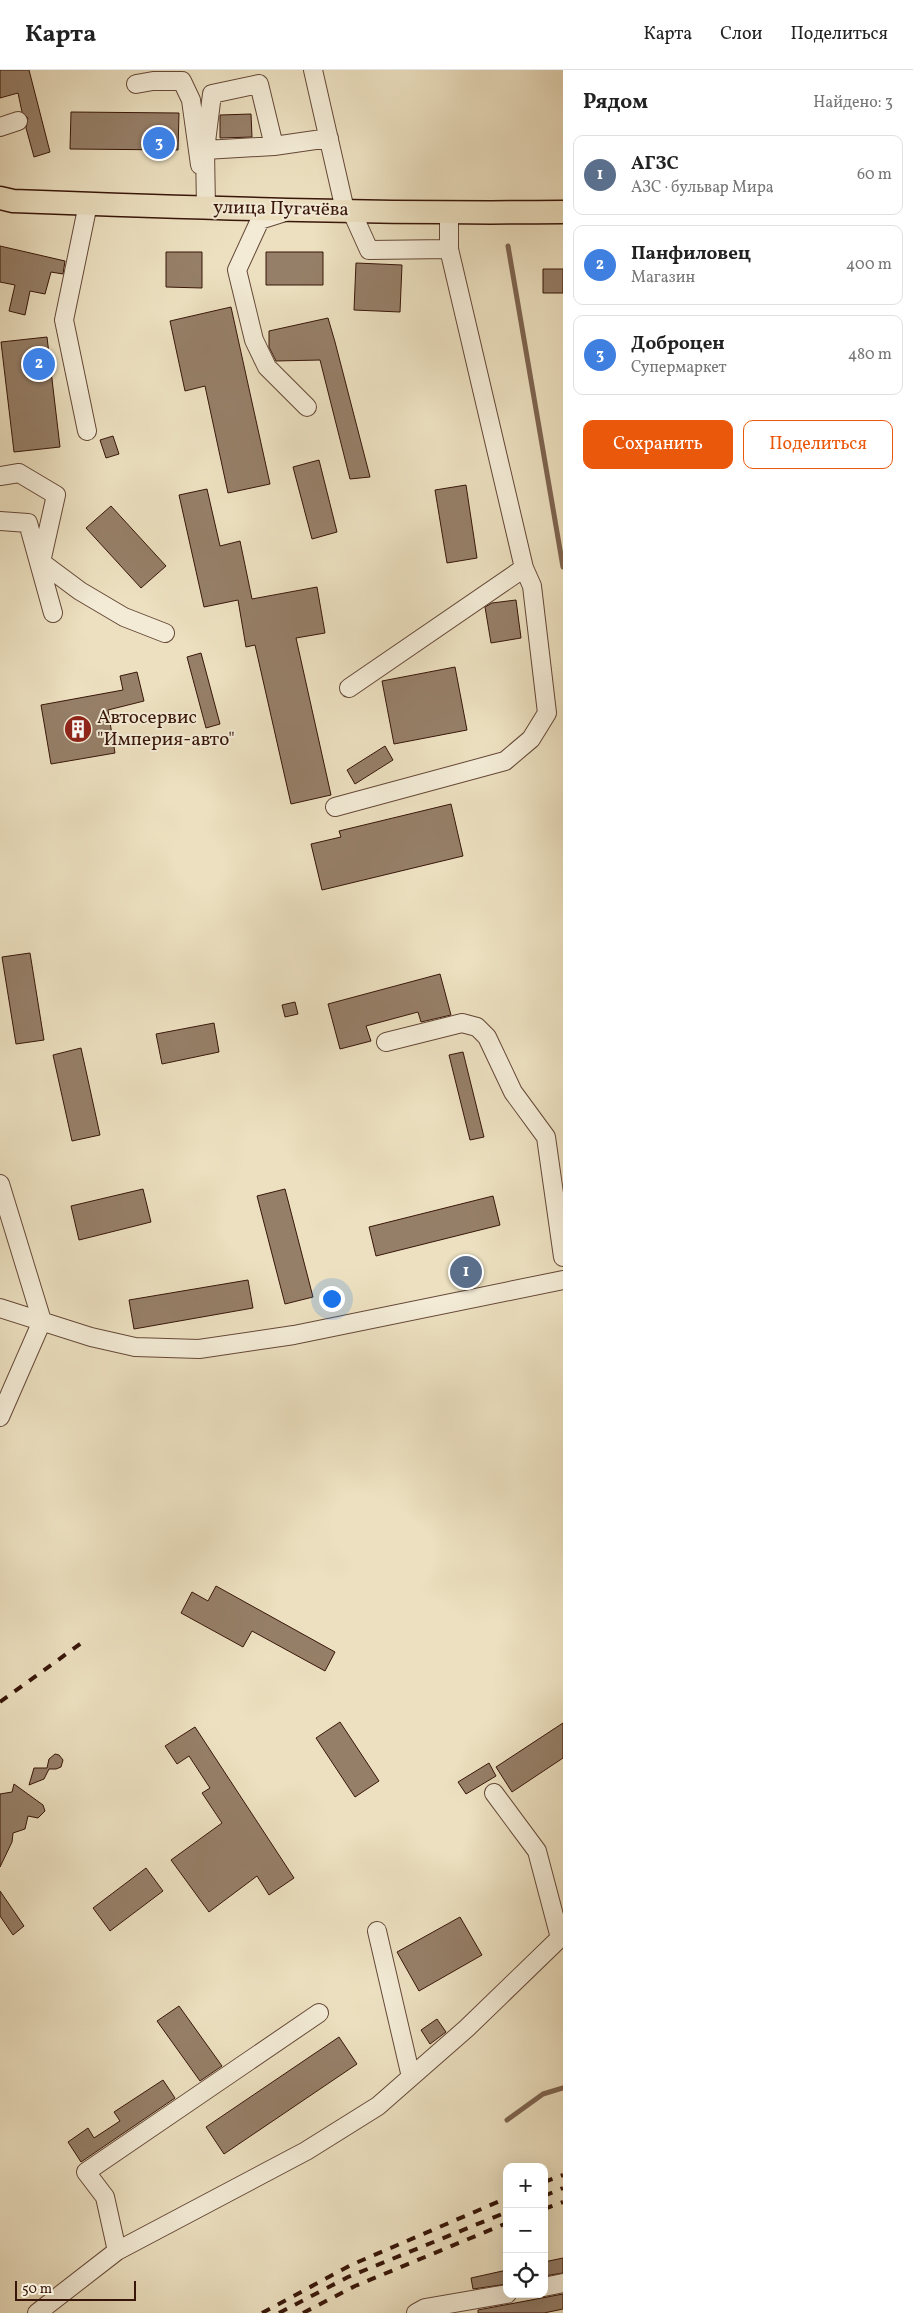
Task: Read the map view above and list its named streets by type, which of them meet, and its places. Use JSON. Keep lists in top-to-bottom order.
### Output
{
  "streets": {
    "main road": ["улица Пугачёва"]
  },
  "places": {
    "building": ["Автосервис \"Империя-авто\""]
  },
  "scale_bar": "50 m",
  "page": {
    "header": "Карта",
    "nav": ["Карта", "Слои", "Поделиться"],
    "heading": ["Рядом", "Найдено: 3"],
    "pins": ["3", "2", "1"],
    "list": [
      {
        "mark": "1",
        "name": "АГЗС",
        "note": "АЗС · бульвар Мира",
        "value": "60 m"
      },
      {
        "mark": "2",
        "name": "Панфиловец",
        "note": "Магазин",
        "value": "400 m"
      },
      {
        "mark": "3",
        "name": "Доброцен",
        "note": "Супермаркет",
        "value": "480 m"
      }
    ],
    "buttons": ["Сохранить", "Поделиться"],
    "map_buttons": ["+", "−"],
    "scale": "50 m"
  }
}
